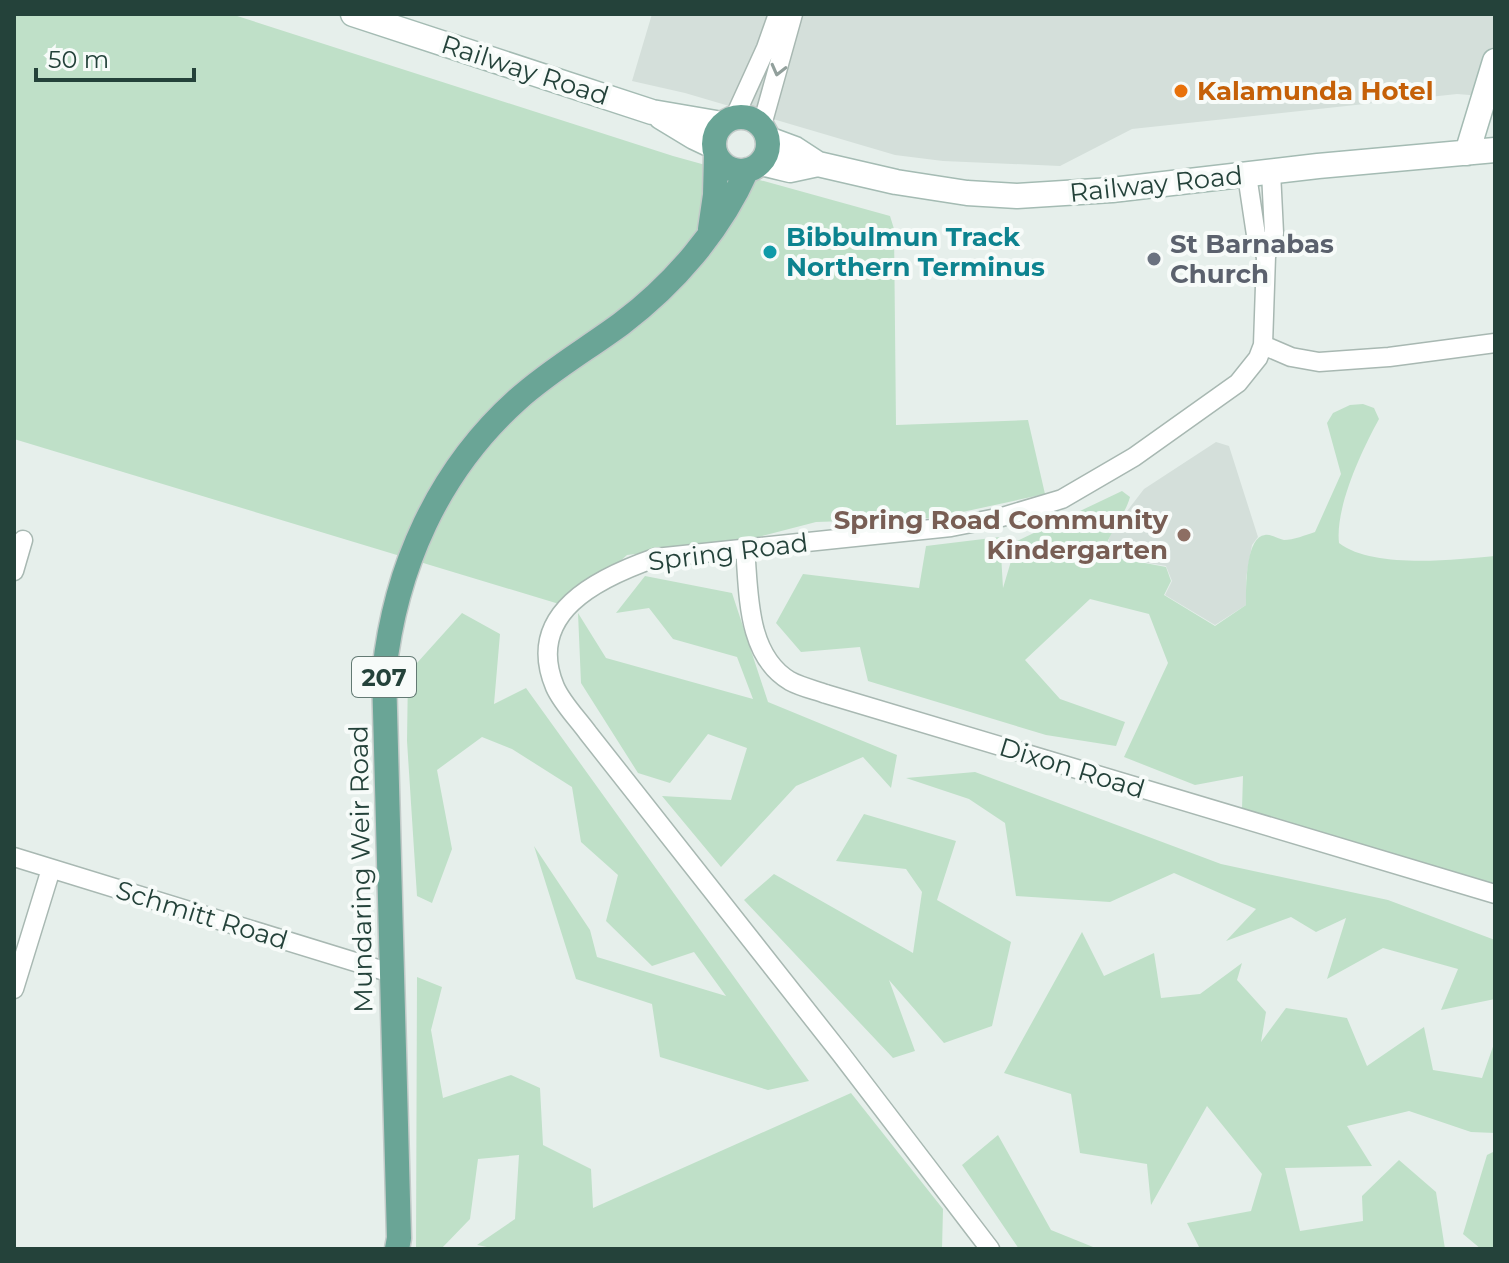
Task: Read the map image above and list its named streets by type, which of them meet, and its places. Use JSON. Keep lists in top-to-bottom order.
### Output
{
  "streets": {
    "main road": ["Railway Road", "207", "Mundaring Weir Road"],
    "street": ["Spring Road", "Dixon Road", "Schmitt Road"]
  },
  "crossings": [
    ["Railway Road", "207"],
    ["Railway Road", "Mundaring Weir Road"],
    ["Spring Road", "Dixon Road"],
    ["207", "Mundaring Weir Road"],
    ["Mundaring Weir Road", "Schmitt Road"]
  ],
  "places": [
    "Kalamunda Hotel",
    "Bibbulmun Track Northern Terminus",
    "St Barnabas Church",
    "Spring Road Community Kindergarten"
  ],
  "scale_bar": "50 m"
}
